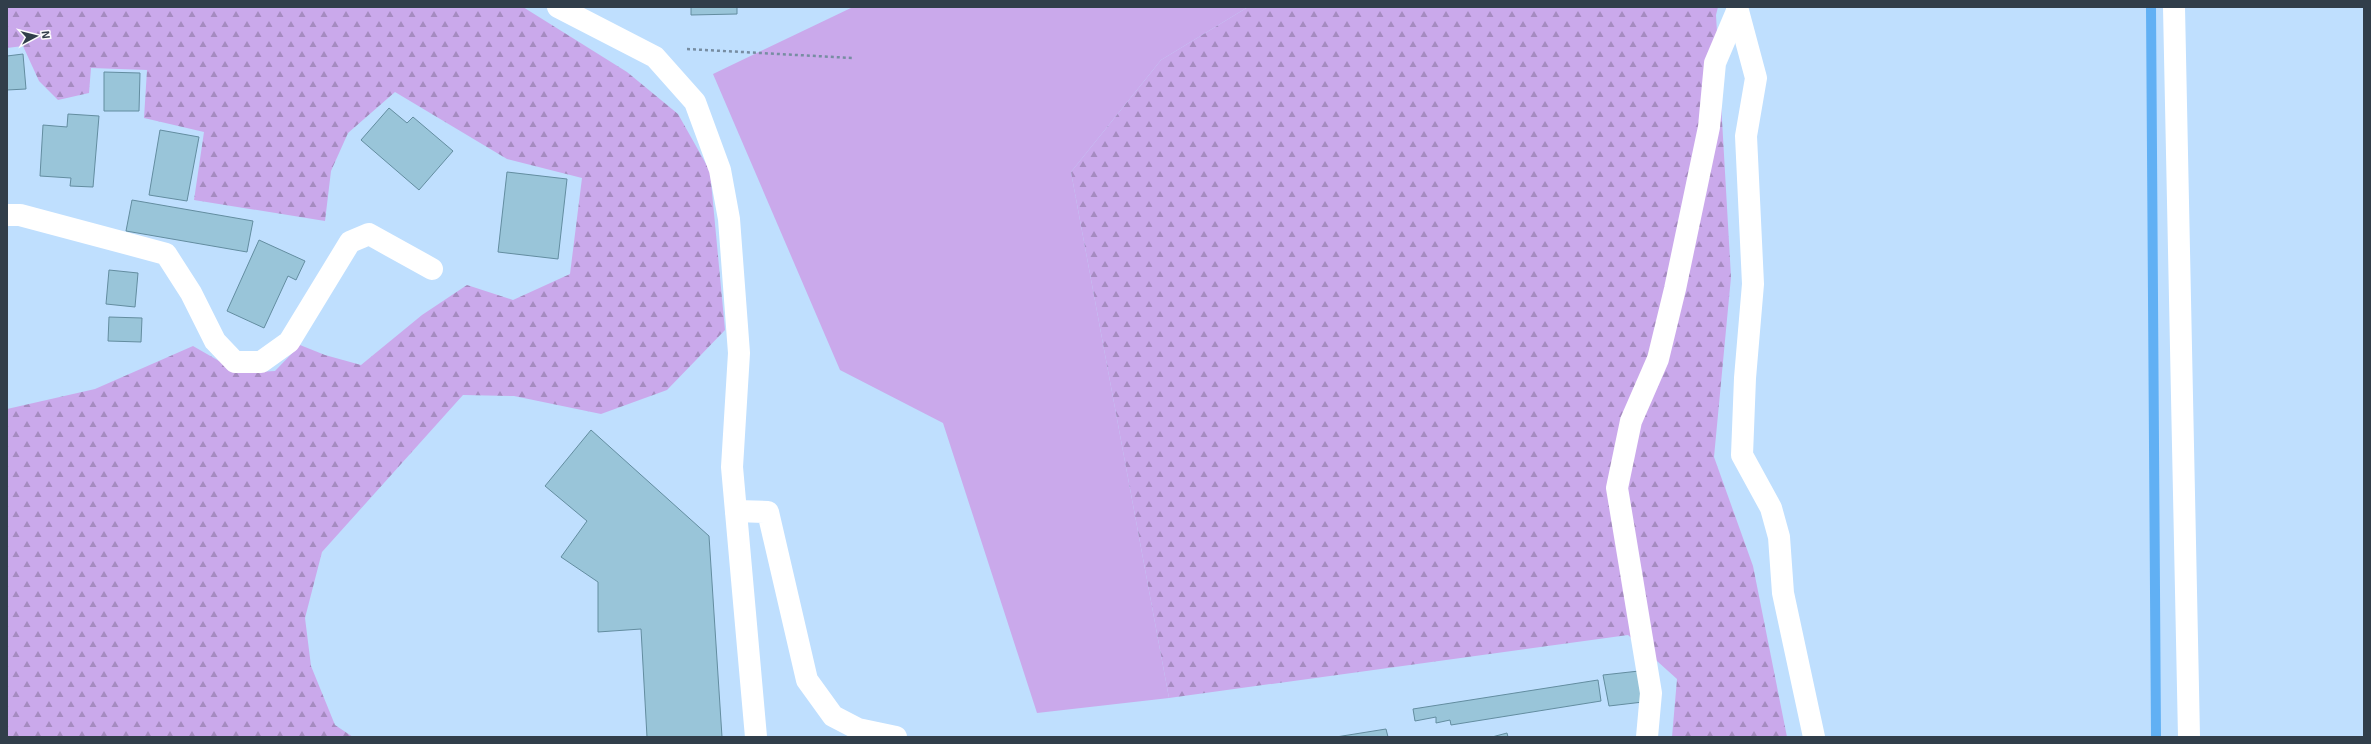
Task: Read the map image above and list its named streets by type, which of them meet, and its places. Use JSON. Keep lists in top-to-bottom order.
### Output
{
  "north": "right"
}
